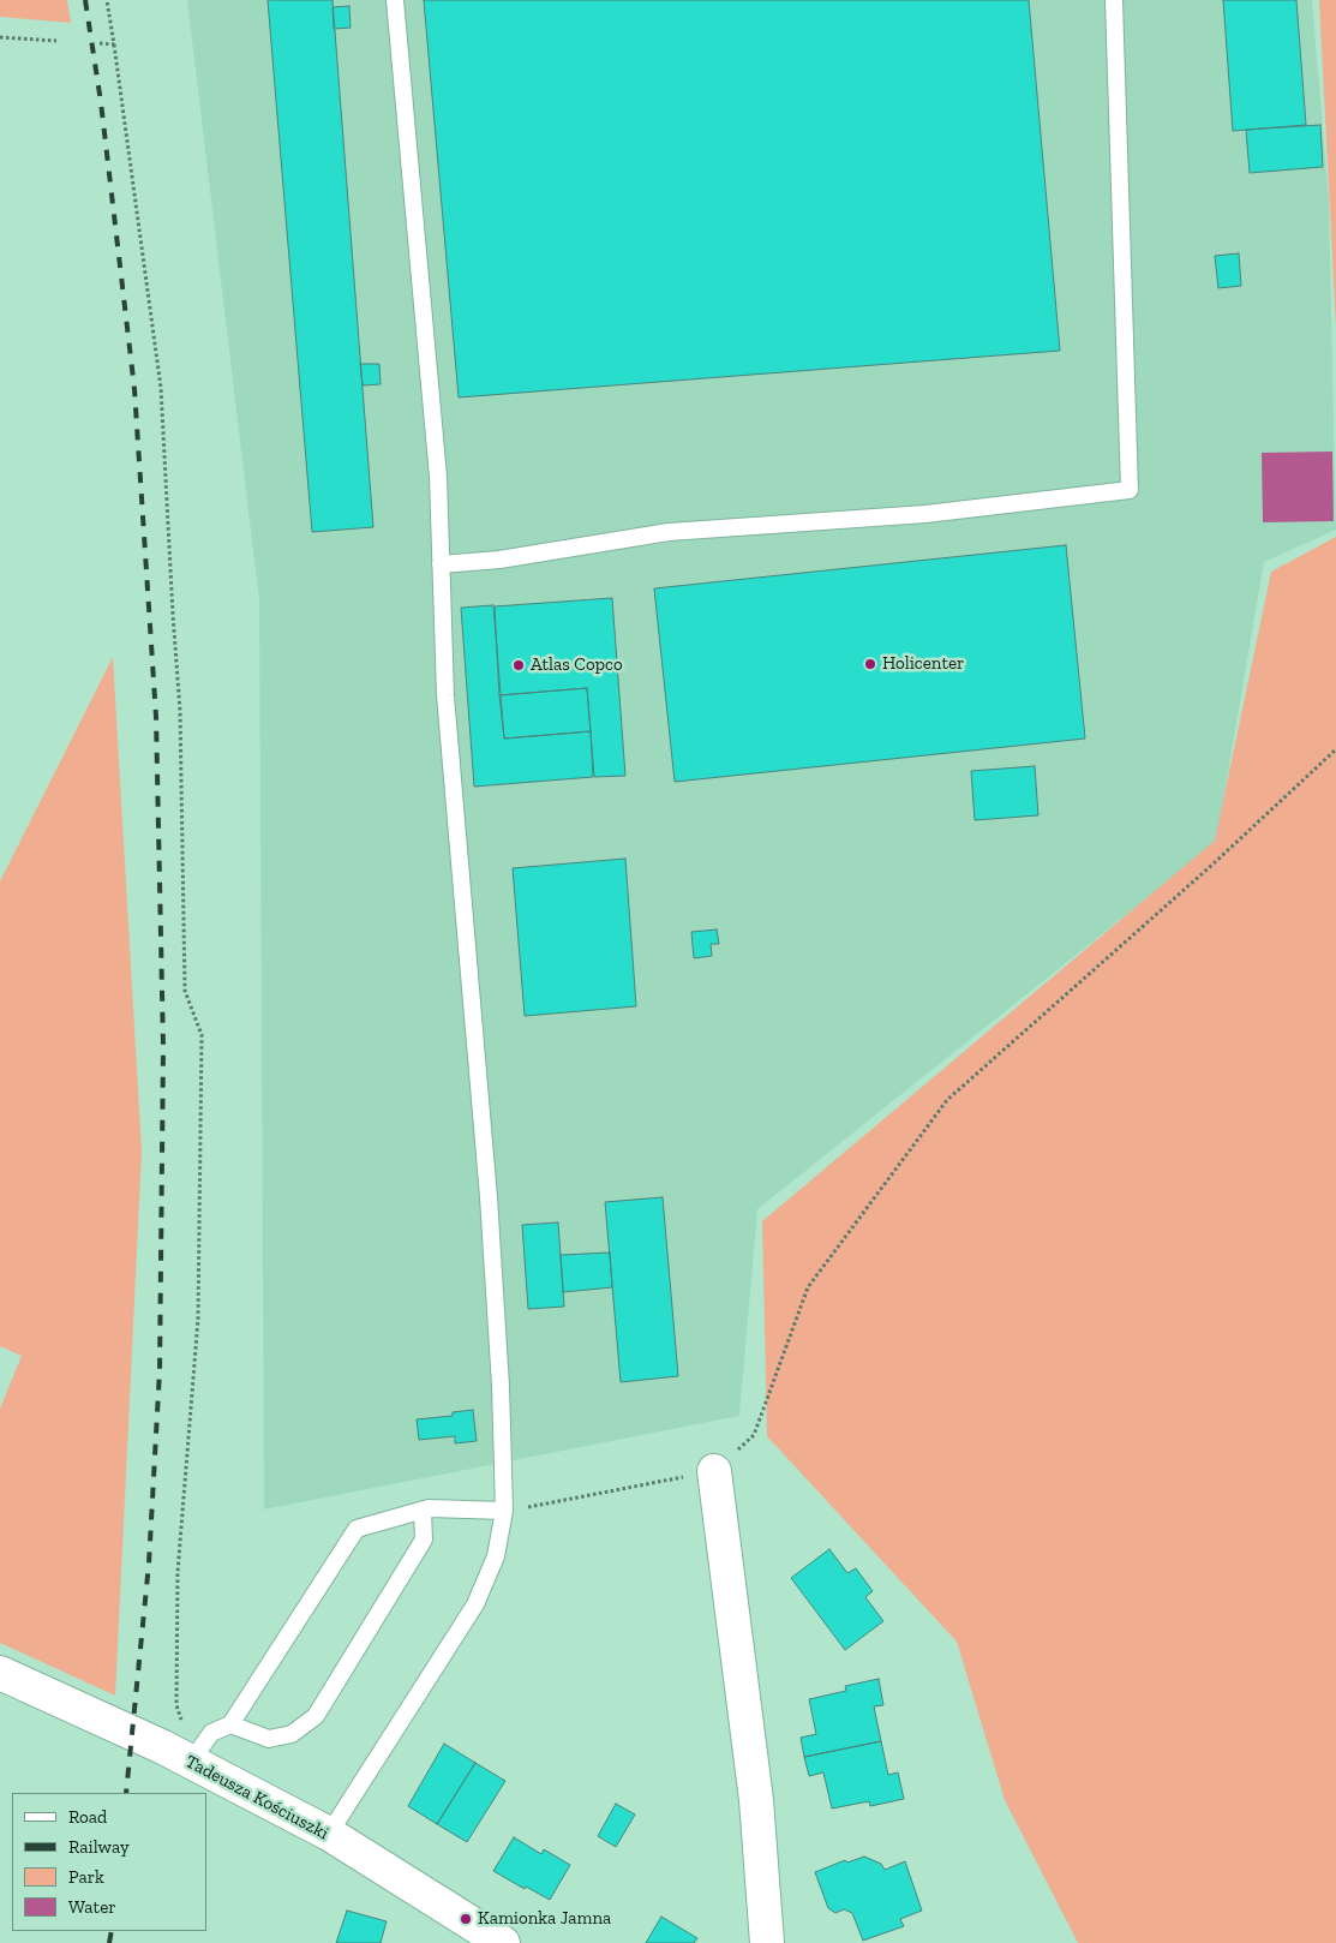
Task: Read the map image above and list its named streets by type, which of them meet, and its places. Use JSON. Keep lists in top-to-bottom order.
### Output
{
  "streets": {
    "street": ["Tadeusza Kościuszki"]
  },
  "places": ["Holicenter", "Atlas Copco", "Kamionka Jamna"],
  "legend": [
    "Road",
    "Railway",
    "Park",
    "Water"
  ]
}
